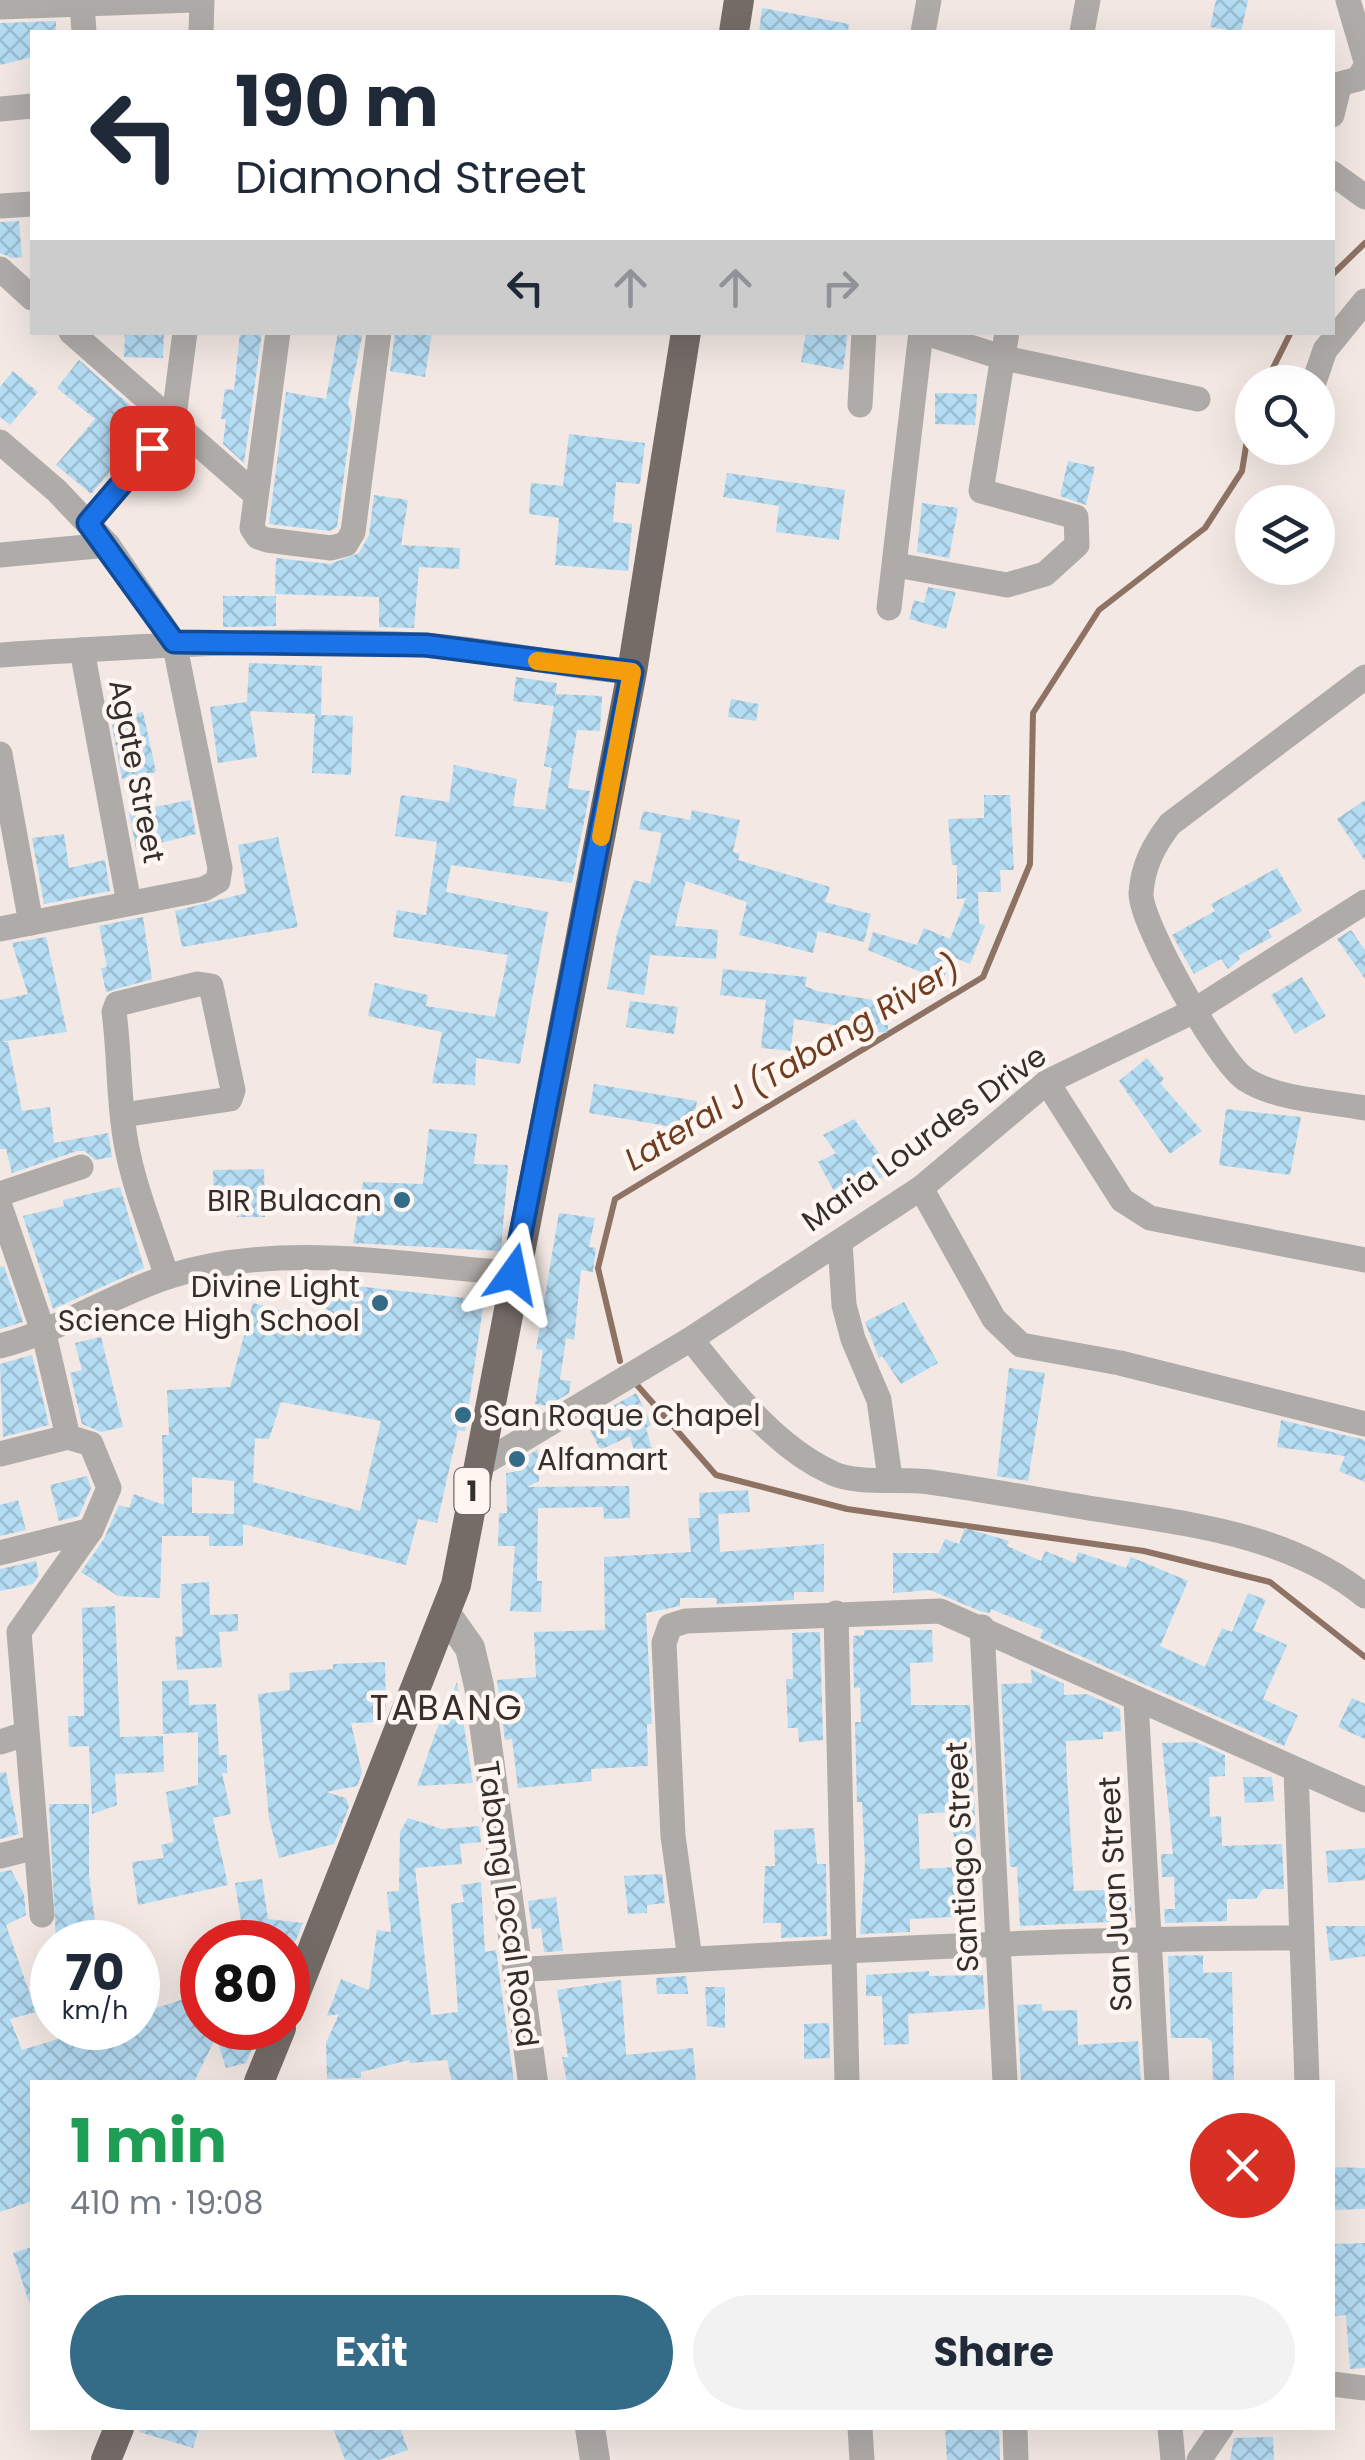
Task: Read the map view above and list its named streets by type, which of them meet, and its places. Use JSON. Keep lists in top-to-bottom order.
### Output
{
  "streets": {
    "highway": ["1"],
    "street": [
      "Agate Street",
      "Maria Lourdes Drive",
      "Santiago Street",
      "San Juan Street",
      "Tabang Local Road"
    ]
  },
  "crossings": [
    ["Maria Lourdes Drive", "1"],
    ["1", "Tabang Local Road"]
  ],
  "districts": ["TABANG"],
  "water": ["Lateral J (Tabang River)"],
  "places": [
    "BIR Bulacan",
    "Divine Light Science High School",
    "San Roque Chapel",
    "Alfamart"
  ],
  "page": {
    "turn": ["190 m", "Diamond Street"],
    "speed": "70 km/h",
    "limit": "80",
    "heading": ["1 min", "410 m · 19:08"],
    "buttons": ["Exit", "Share"]
  }
}
